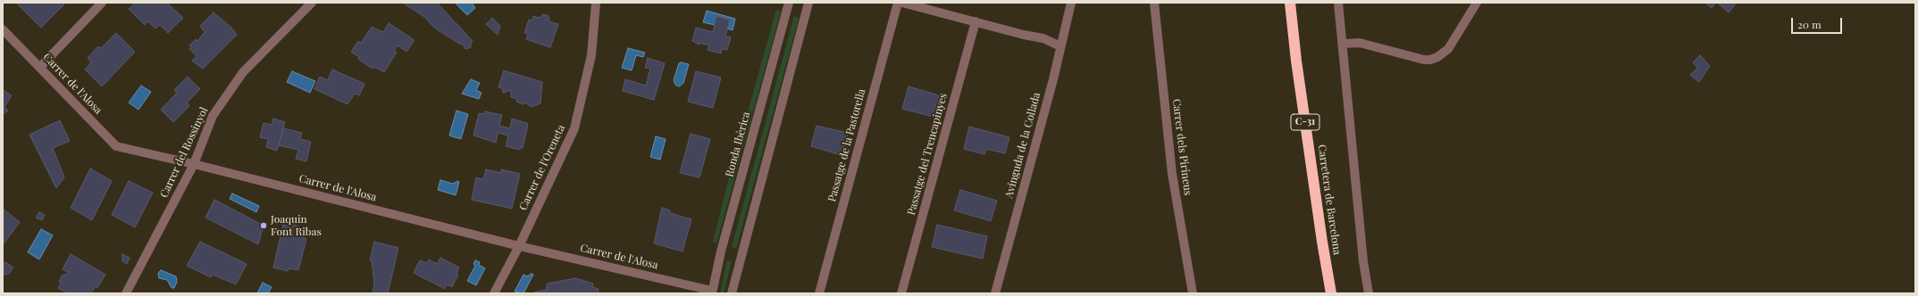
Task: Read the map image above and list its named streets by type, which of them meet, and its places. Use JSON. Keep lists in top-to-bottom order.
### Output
{
  "streets": {
    "highway": ["C-31", "Carretera de Barcelona"],
    "street": [
      "Carrer de l'Alosa",
      "Ronda Ibèrica",
      "Passatge de la Pastorella",
      "Avinguda de la Collada",
      "Carrer dels Pirineus",
      "Carrer del Rossinyol",
      "Passatge del Trencapinyes",
      "Carrer de l'Oreneta"
    ]
  },
  "crossings": [
    ["Carrer de l'Alosa", "Ronda Ibèrica"],
    ["Carrer de l'Alosa", "Carrer del Rossinyol"],
    ["Carrer de l'Alosa", "Carrer de l'Oreneta"]
  ],
  "places": ["Joaquin Font Ribas"],
  "scale_bar": "20 m"
}
